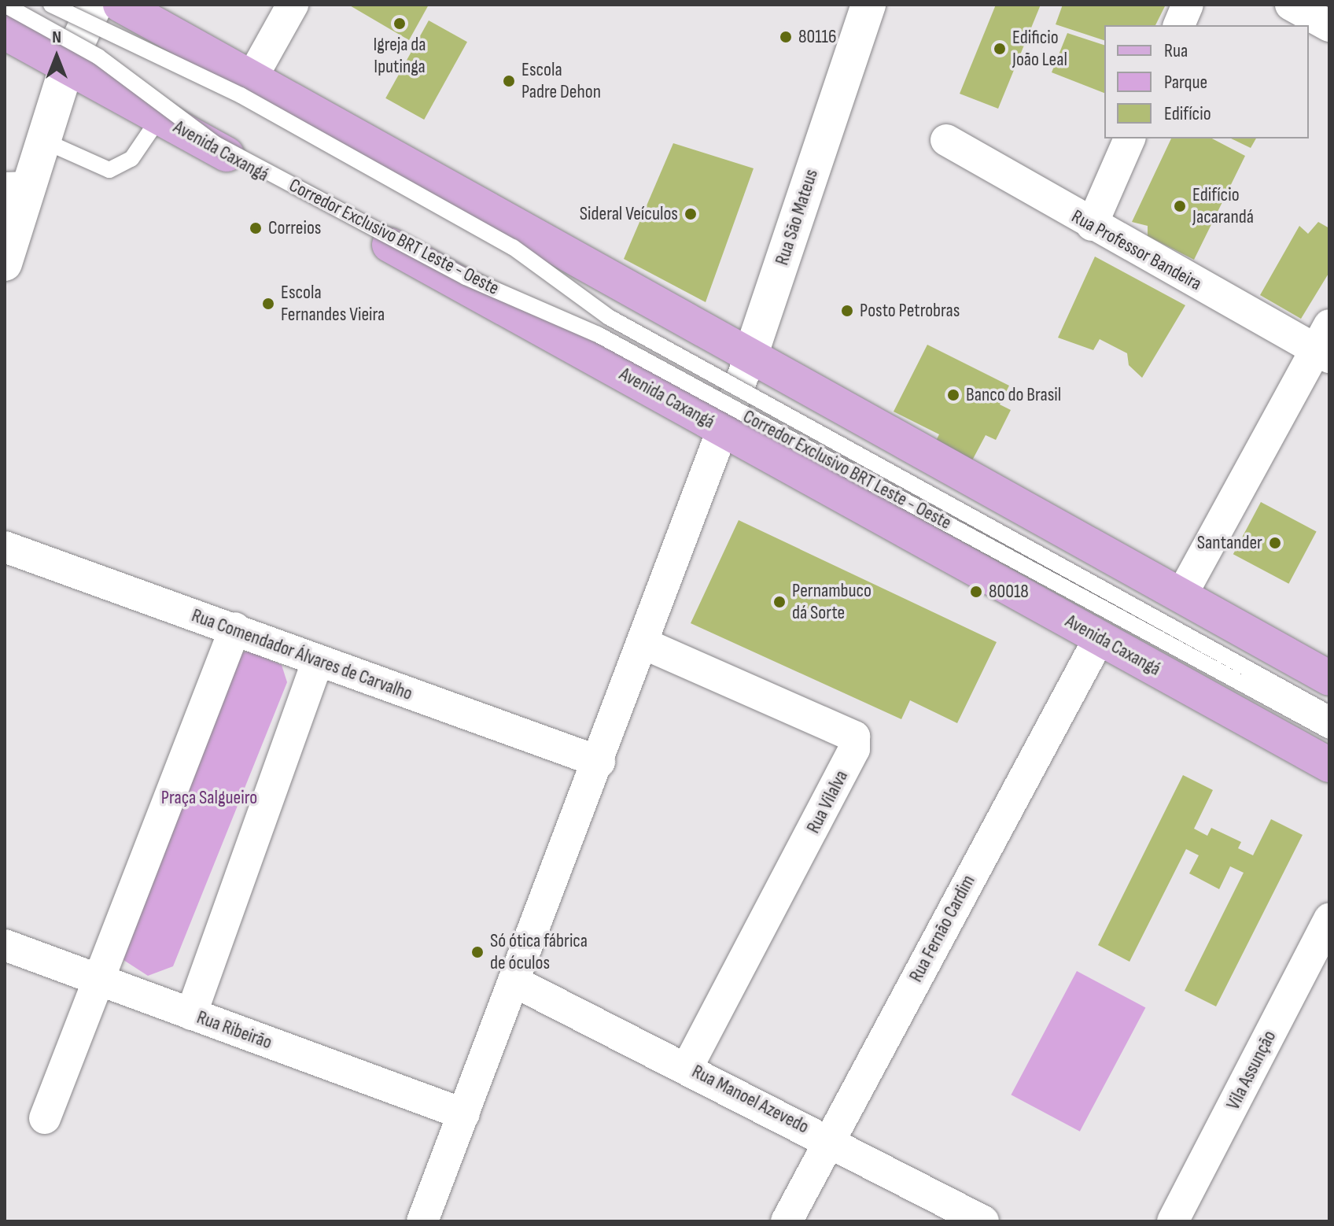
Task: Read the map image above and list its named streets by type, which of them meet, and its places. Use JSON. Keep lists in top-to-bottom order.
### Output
{
  "streets": {
    "main road": ["Avenida Caxangá"],
    "street": [
      "Rua São Mateus",
      "Rua Professor Bandeira",
      "Rua Comendador Álvares de Carvalho",
      "Rua Vilalva",
      "Rua Fernão Cardim",
      "Rua Ribeirão",
      "Vila Assunção",
      "Rua Manoel Azevedo"
    ],
    "lane": ["Corredor Exclusivo BRT Leste - Oeste"]
  },
  "crossings": [
    ["Avenida Caxangá", "Rua São Mateus"],
    ["Avenida Caxangá", "Rua Fernão Cardim"],
    ["Rua São Mateus", "Rua Comendador Álvares de Carvalho"],
    ["Rua São Mateus", "Rua Vilalva"],
    ["Rua São Mateus", "Rua Ribeirão"],
    ["Rua São Mateus", "Rua Manoel Azevedo"],
    ["Rua Vilalva", "Rua Manoel Azevedo"],
    ["Rua Fernão Cardim", "Rua Manoel Azevedo"]
  ],
  "parks": ["Praça Salgueiro"],
  "places": [
    "Igreja da Iputinga",
    "80116",
    "Edificio João Leal",
    "Escola Padre Dehon",
    "Edifício Jacarandá",
    "Sideral Veículos",
    "Correios",
    "Escola Fernandes Vieira",
    "Posto Petrobras",
    "Banco do Brasil",
    "Santander",
    "80018",
    "Pernambuco dá Sorte",
    "Só ótica fábrica de óculos"
  ],
  "legend": ["Rua", "Parque", "Edifício"],
  "north": "top"
}
